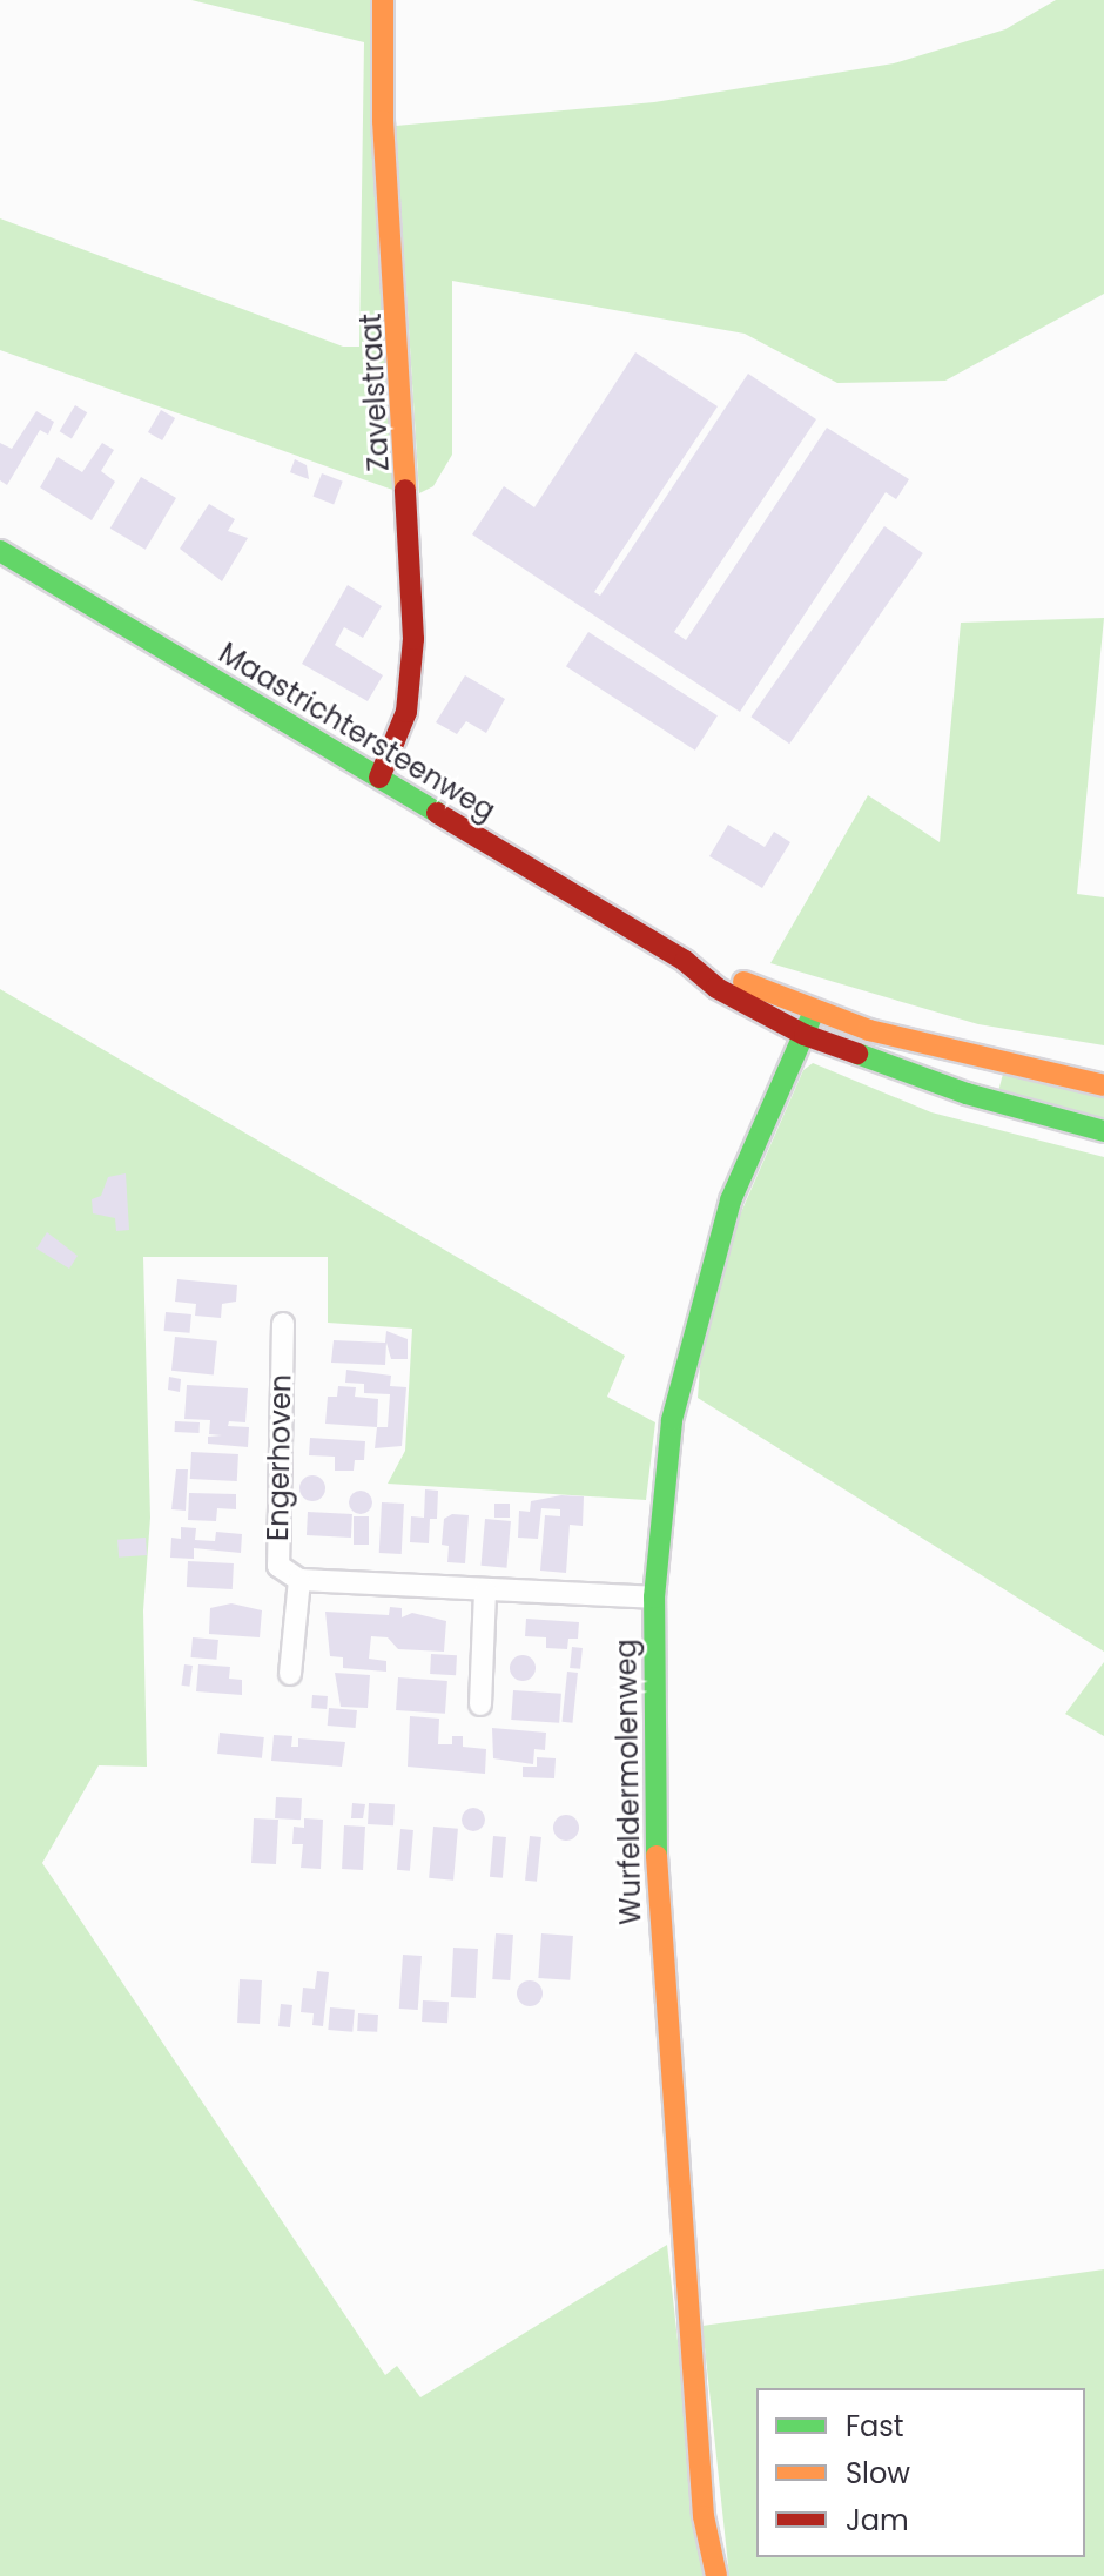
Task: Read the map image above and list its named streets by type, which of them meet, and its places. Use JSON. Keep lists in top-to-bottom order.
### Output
{
  "streets": {
    "street": [
      "Zavelstraat",
      "Maastrichtersteenweg",
      "Engerhoven",
      "Wurfeldermolenweg"
    ]
  },
  "crossings": [
    ["Zavelstraat", "Maastrichtersteenweg"],
    ["Maastrichtersteenweg", "Wurfeldermolenweg"],
    ["Engerhoven", "Wurfeldermolenweg"]
  ],
  "legend": ["Fast", "Slow", "Jam"]
}
